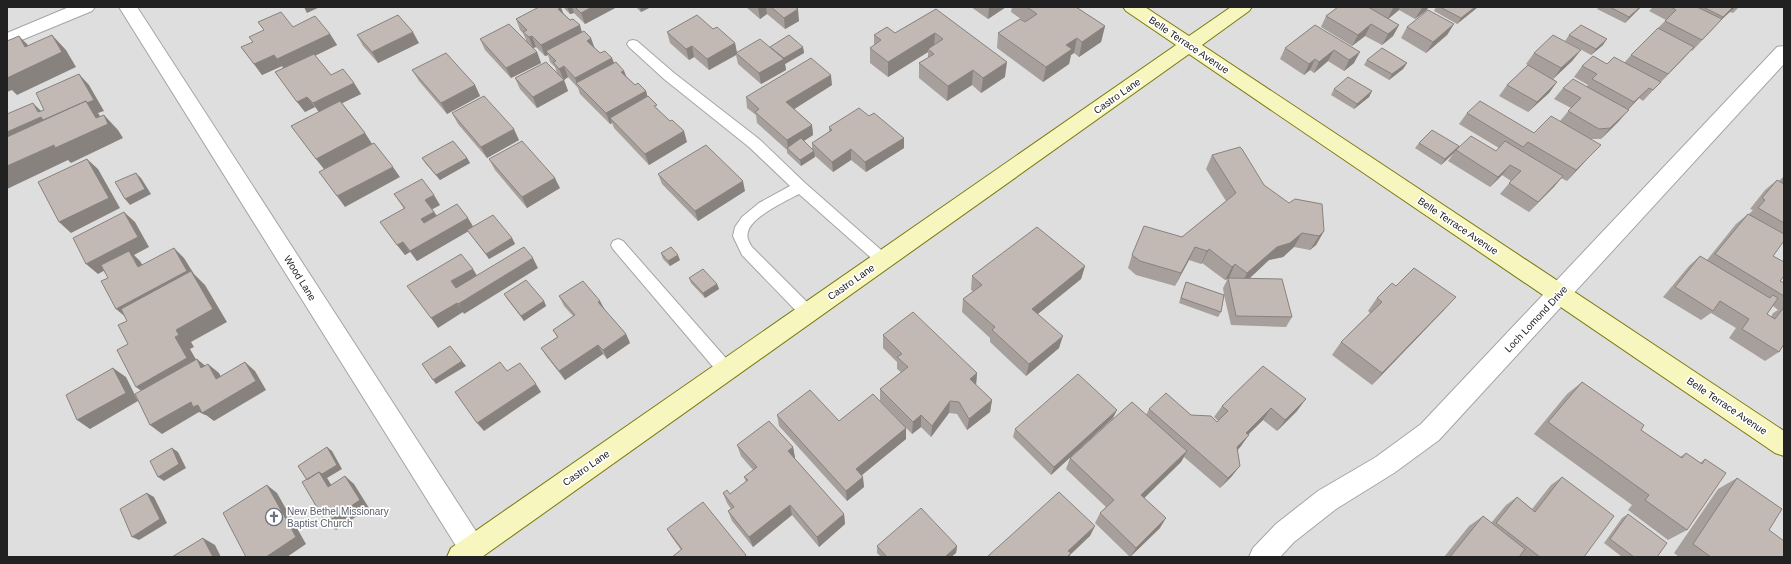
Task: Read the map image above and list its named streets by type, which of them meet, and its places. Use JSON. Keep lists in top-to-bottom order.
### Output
{
  "streets": {
    "street": [
      "Belle Terrace Avenue",
      "Castro Lane",
      "Wood Lane",
      "Loch Lomond Drive"
    ]
  },
  "crossings": [
    ["Belle Terrace Avenue", "Castro Lane"],
    ["Belle Terrace Avenue", "Loch Lomond Drive"],
    ["Castro Lane", "Wood Lane"]
  ],
  "places": {
    "church": ["New Bethel Missionary Baptist Church"]
  }
}
